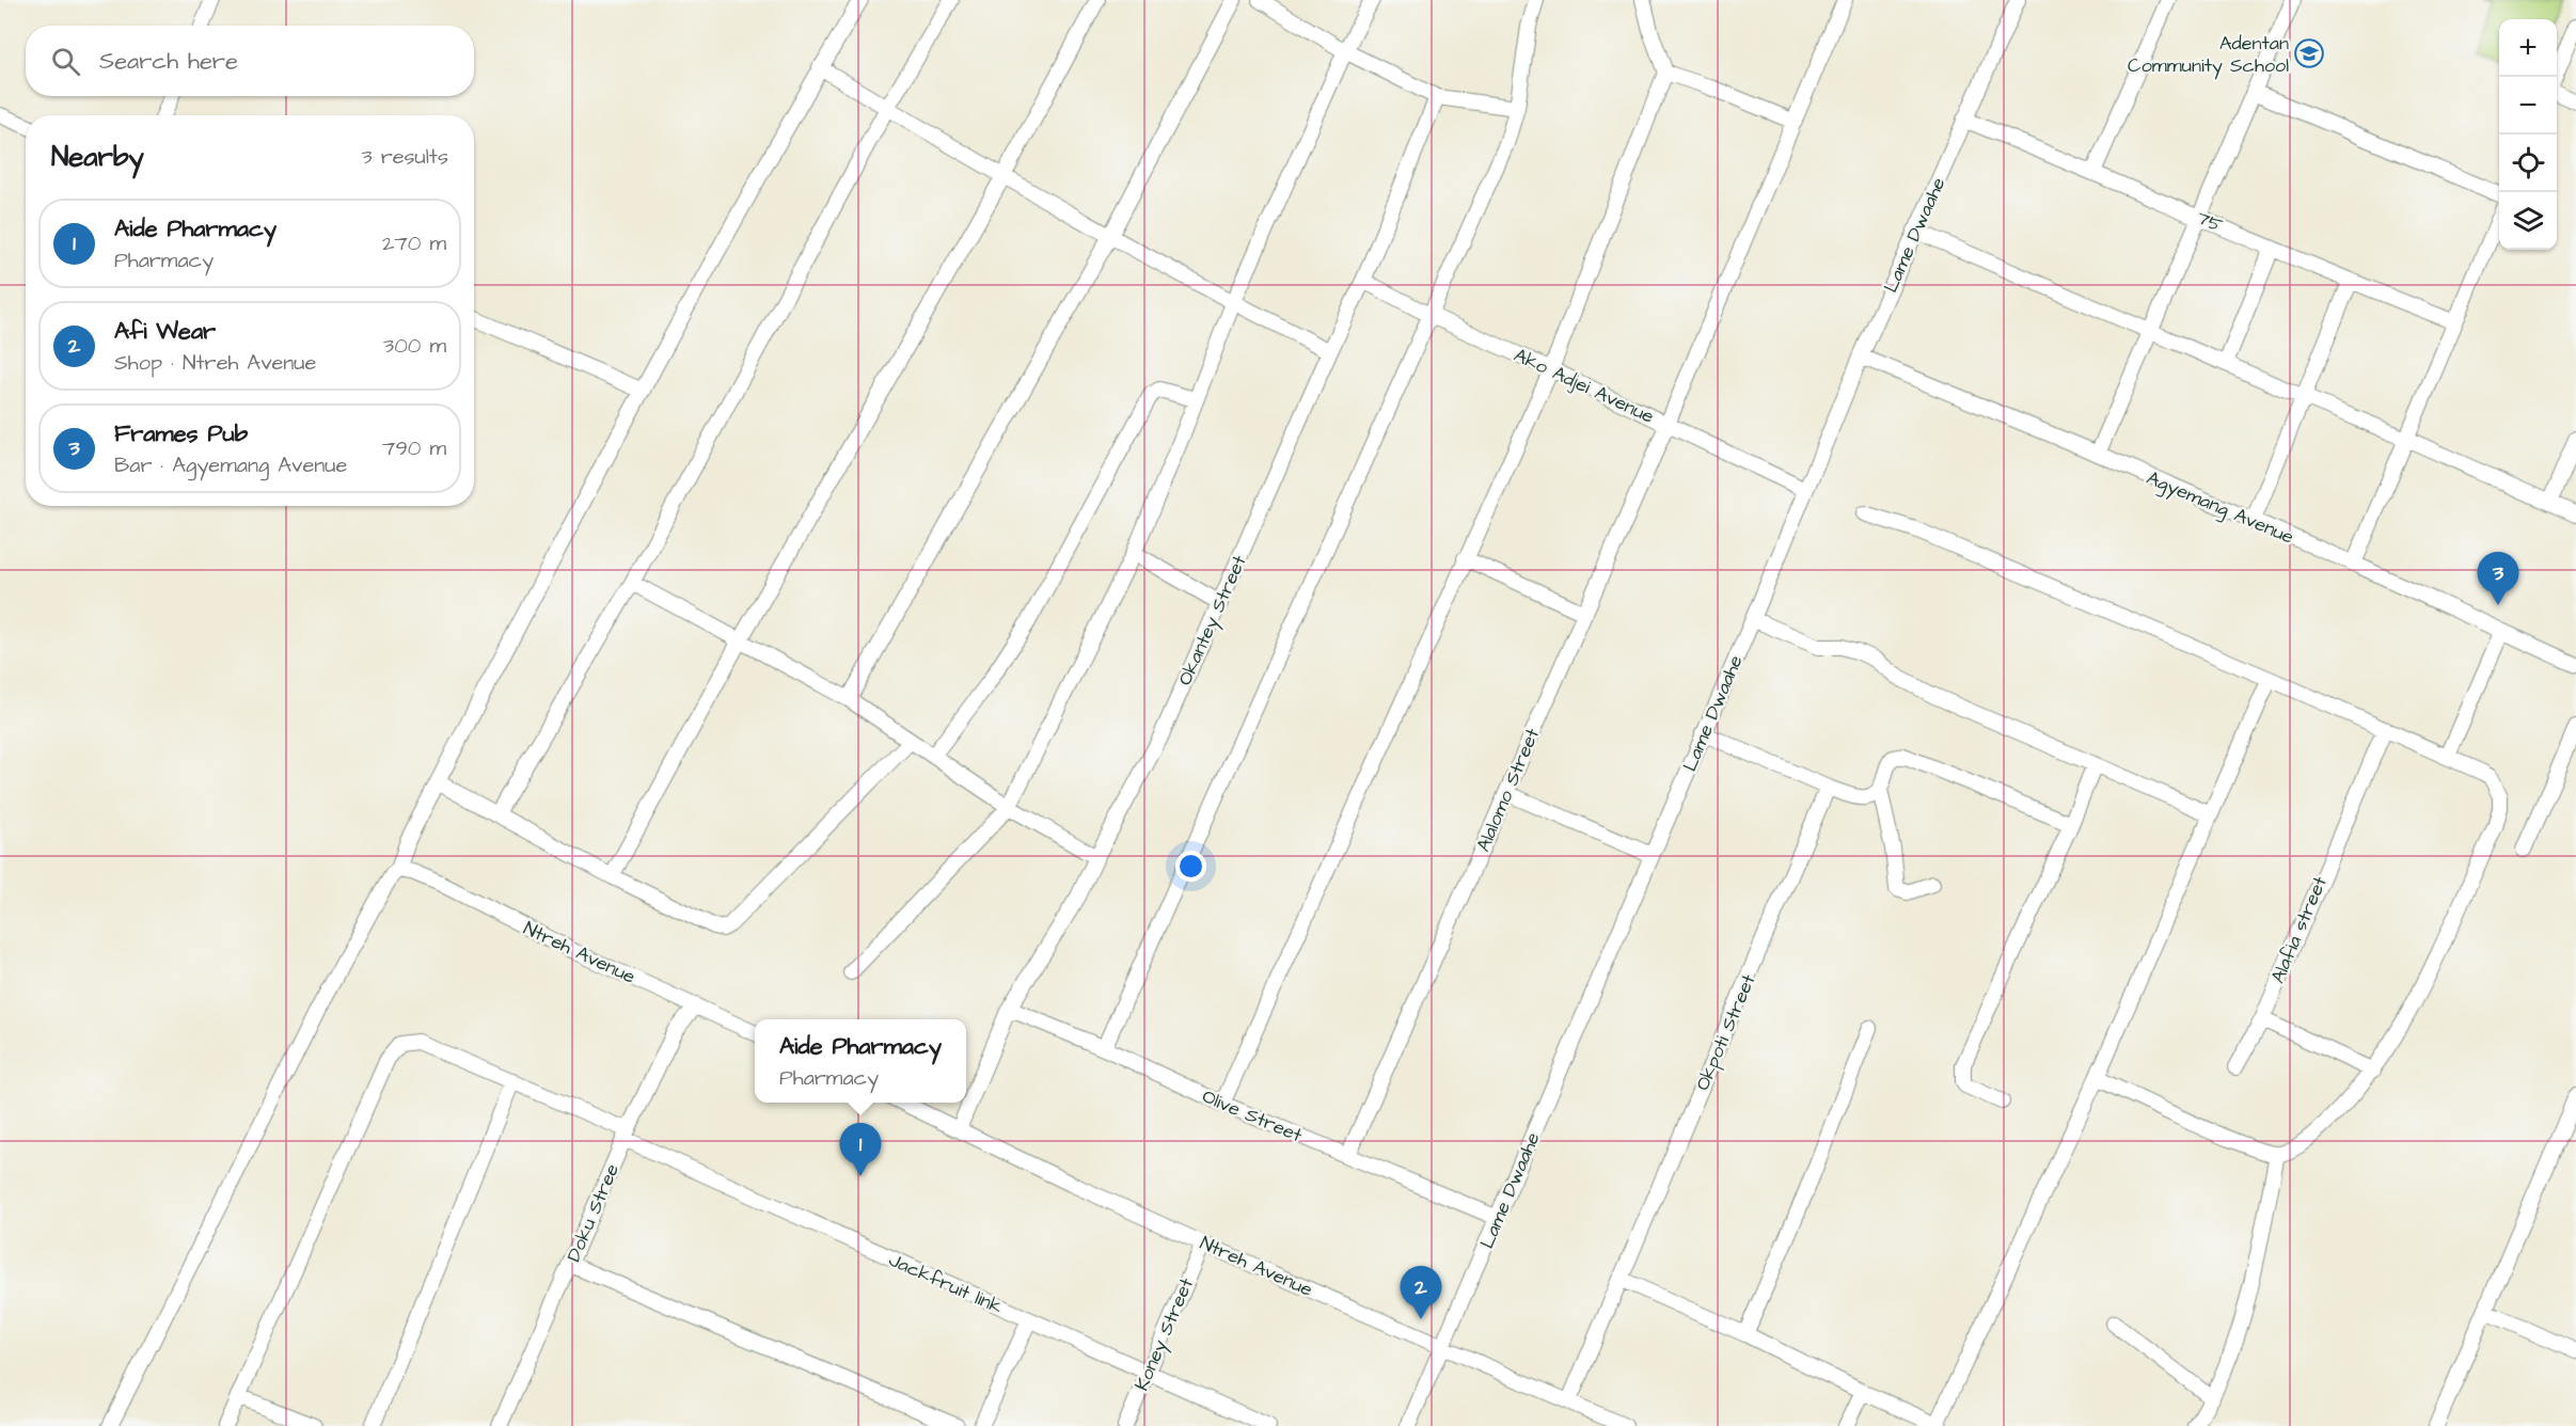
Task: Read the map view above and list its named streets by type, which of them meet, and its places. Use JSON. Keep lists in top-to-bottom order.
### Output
{
  "streets": {
    "street": [
      "75",
      "Lame Dwaahe",
      "Ako Adjei Avenue",
      "Agyemang Avenue",
      "Okantey Street",
      "Alalomo Street",
      "Alafia street",
      "Ntreh Avenue",
      "Okpoti Street",
      "Olive Street",
      "Doku Stree",
      "Jackfruit link",
      "Koney Street"
    ]
  },
  "crossings": [
    ["75", "Lame Dwaahe"],
    ["Lame Dwaahe", "Ako Adjei Avenue"],
    ["Lame Dwaahe", "Agyemang Avenue"],
    ["Lame Dwaahe", "Ntreh Avenue"],
    ["Lame Dwaahe", "Olive Street"],
    ["Ako Adjei Avenue", "Okantey Street"],
    ["Ako Adjei Avenue", "Alalomo Street"],
    ["Okantey Street", "Ntreh Avenue"],
    ["Okantey Street", "Olive Street"],
    ["Alalomo Street", "Olive Street"],
    ["Ntreh Avenue", "Okpoti Street"],
    ["Ntreh Avenue", "Doku Stree"],
    ["Ntreh Avenue", "Koney Street"],
    ["Doku Stree", "Jackfruit link"],
    ["Jackfruit link", "Koney Street"]
  ],
  "places": {
    "school or university": ["Adentan Community School"]
  },
  "page": {
    "map_buttons": ["+", "−"],
    "search": "Search here",
    "heading": ["Nearby", "3 results"],
    "list": [
      {
        "mark": "1",
        "name": "Aide Pharmacy",
        "note": "Pharmacy",
        "value": "270 m"
      },
      {
        "mark": "2",
        "name": "Afi Wear",
        "note": "Shop · Ntreh Avenue",
        "value": "300 m"
      },
      {
        "mark": "3",
        "name": "Frames Pub",
        "note": "Bar · Agyemang Avenue",
        "value": "790 m"
      }
    ],
    "pins": ["3", "1", "2"],
    "popup": ["Aide Pharmacy", "Pharmacy"]
  }
}
